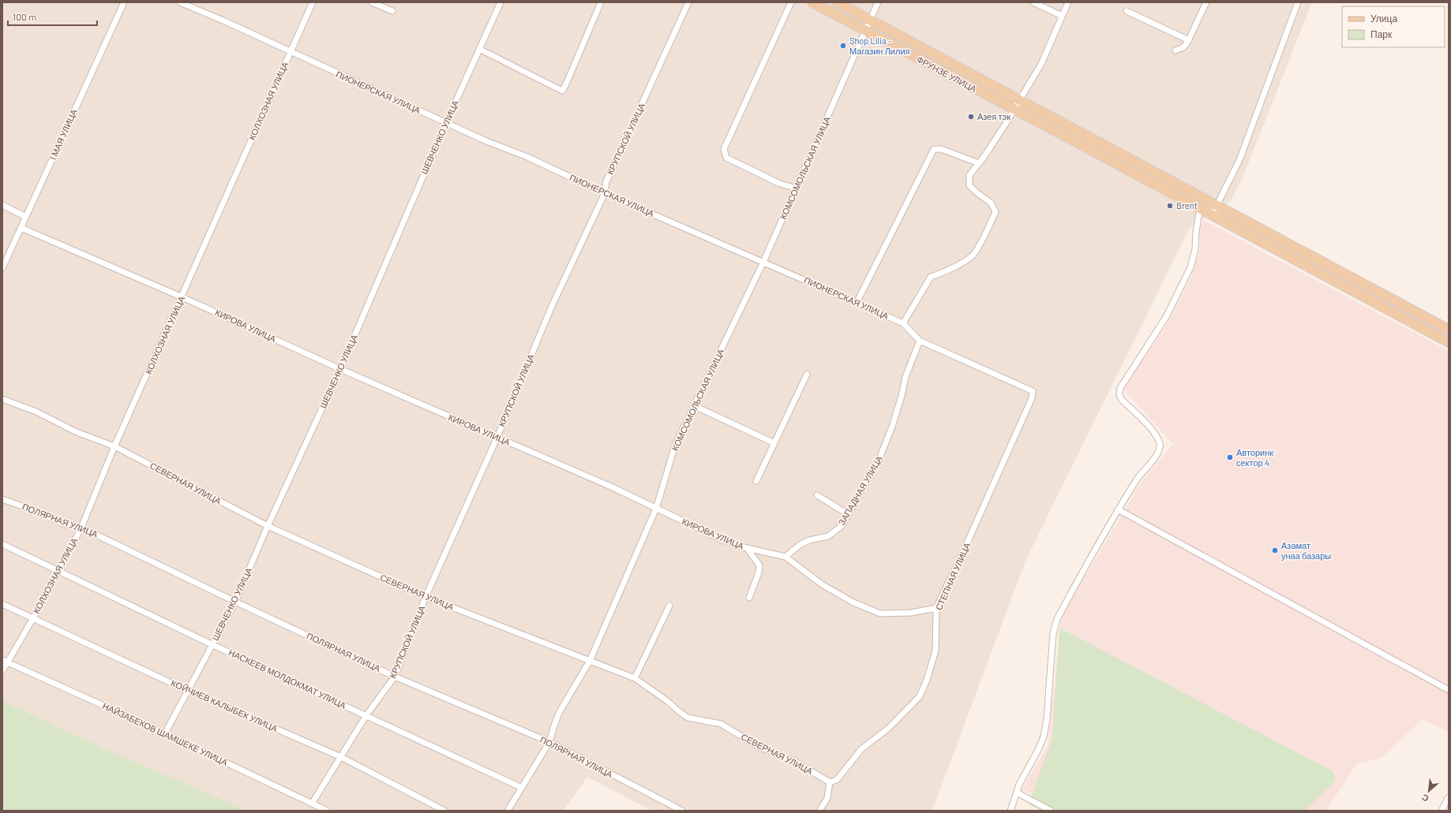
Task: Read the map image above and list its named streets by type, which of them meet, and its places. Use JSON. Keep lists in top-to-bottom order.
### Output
{
  "streets": {
    "main road": ["ФРУНЗЕ УЛИЦА"],
    "street": [
      "ПИОНЕРСКАЯ УЛИЦА",
      "КОЛХОЗНАЯ УЛИЦА",
      "1 МАЯ УЛИЦА",
      "ШЕВЧЕНКО УЛИЦА",
      "КРУПСКОЙ УЛИЦА",
      "КОМСОМОЛЬСКАЯ УЛИЦА",
      "КИРОВА УЛИЦА",
      "СЕВЕРНАЯ УЛИЦА",
      "ЗАПАДНАЯ УЛИЦА",
      "ПОЛЯРНАЯ УЛИЦА",
      "СТЕПНАЯ УЛИЦА",
      "НАСКЕЕВ МОЛДОКМАТ УЛИЦА",
      "КОЙЧИЕВ КАЛЫБЕК УЛИЦА",
      "НАЙЗАБЕКОВ ШАМШЕКЕ УЛИЦА"
    ]
  },
  "crossings": [
    ["ФРУНЗЕ УЛИЦА", "КОМСОМОЛЬСКАЯ УЛИЦА"],
    ["ПИОНЕРСКАЯ УЛИЦА", "КОЛХОЗНАЯ УЛИЦА"],
    ["ПИОНЕРСКАЯ УЛИЦА", "ШЕВЧЕНКО УЛИЦА"],
    ["ПИОНЕРСКАЯ УЛИЦА", "КРУПСКОЙ УЛИЦА"],
    ["ПИОНЕРСКАЯ УЛИЦА", "КОМСОМОЛЬСКАЯ УЛИЦА"],
    ["ПИОНЕРСКАЯ УЛИЦА", "ЗАПАДНАЯ УЛИЦА"],
    ["ПИОНЕРСКАЯ УЛИЦА", "СТЕПНАЯ УЛИЦА"],
    ["КОЛХОЗНАЯ УЛИЦА", "КИРОВА УЛИЦА"],
    ["КОЛХОЗНАЯ УЛИЦА", "СЕВЕРНАЯ УЛИЦА"],
    ["КОЛХОЗНАЯ УЛИЦА", "ПОЛЯРНАЯ УЛИЦА"],
    ["КОЛХОЗНАЯ УЛИЦА", "НАСКЕЕВ МОЛДОКМАТ УЛИЦА"],
    ["КОЛХОЗНАЯ УЛИЦА", "КОЙЧИЕВ КАЛЫБЕК УЛИЦА"],
    ["КОЛХОЗНАЯ УЛИЦА", "НАЙЗАБЕКОВ ШАМШЕКЕ УЛИЦА"],
    ["1 МАЯ УЛИЦА", "КИРОВА УЛИЦА"],
    ["ШЕВЧЕНКО УЛИЦА", "КИРОВА УЛИЦА"],
    ["ШЕВЧЕНКО УЛИЦА", "СЕВЕРНАЯ УЛИЦА"],
    ["ШЕВЧЕНКО УЛИЦА", "ПОЛЯРНАЯ УЛИЦА"],
    ["ШЕВЧЕНКО УЛИЦА", "НАСКЕЕВ МОЛДОКМАТ УЛИЦА"],
    ["ШЕВЧЕНКО УЛИЦА", "КОЙЧИЕВ КАЛЫБЕК УЛИЦА"],
    ["ШЕВЧЕНКО УЛИЦА", "НАЙЗАБЕКОВ ШАМШЕКЕ УЛИЦА"],
    ["КРУПСКОЙ УЛИЦА", "КИРОВА УЛИЦА"],
    ["КРУПСКОЙ УЛИЦА", "СЕВЕРНАЯ УЛИЦА"],
    ["КРУПСКОЙ УЛИЦА", "ПОЛЯРНАЯ УЛИЦА"],
    ["КРУПСКОЙ УЛИЦА", "НАСКЕЕВ МОЛДОКМАТ УЛИЦА"],
    ["КРУПСКОЙ УЛИЦА", "КОЙЧИЕВ КАЛЫБЕК УЛИЦА"],
    ["КРУПСКОЙ УЛИЦА", "НАЙЗАБЕКОВ ШАМШЕКЕ УЛИЦА"],
    ["КОМСОМОЛЬСКАЯ УЛИЦА", "КИРОВА УЛИЦА"],
    ["КОМСОМОЛЬСКАЯ УЛИЦА", "СЕВЕРНАЯ УЛИЦА"],
    ["КОМСОМОЛЬСКАЯ УЛИЦА", "ПОЛЯРНАЯ УЛИЦА"],
    ["КОМСОМОЛЬСКАЯ УЛИЦА", "НАСКЕЕВ МОЛДОКМАТ УЛИЦА"],
    ["КИРОВА УЛИЦА", "ЗАПАДНАЯ УЛИЦА"],
    ["КИРОВА УЛИЦА", "СТЕПНАЯ УЛИЦА"],
    ["СЕВЕРНАЯ УЛИЦА", "СТЕПНАЯ УЛИЦА"]
  ],
  "places": [
    "Shop Lilia - Магазин Лилия",
    "Азея тэк",
    "Brent",
    "Авторинк сектор 4",
    "Азамат унаа базары"
  ],
  "legend": ["Улица", "Парк"],
  "scale_bar": "100 m",
  "north": "bottom left"
}
